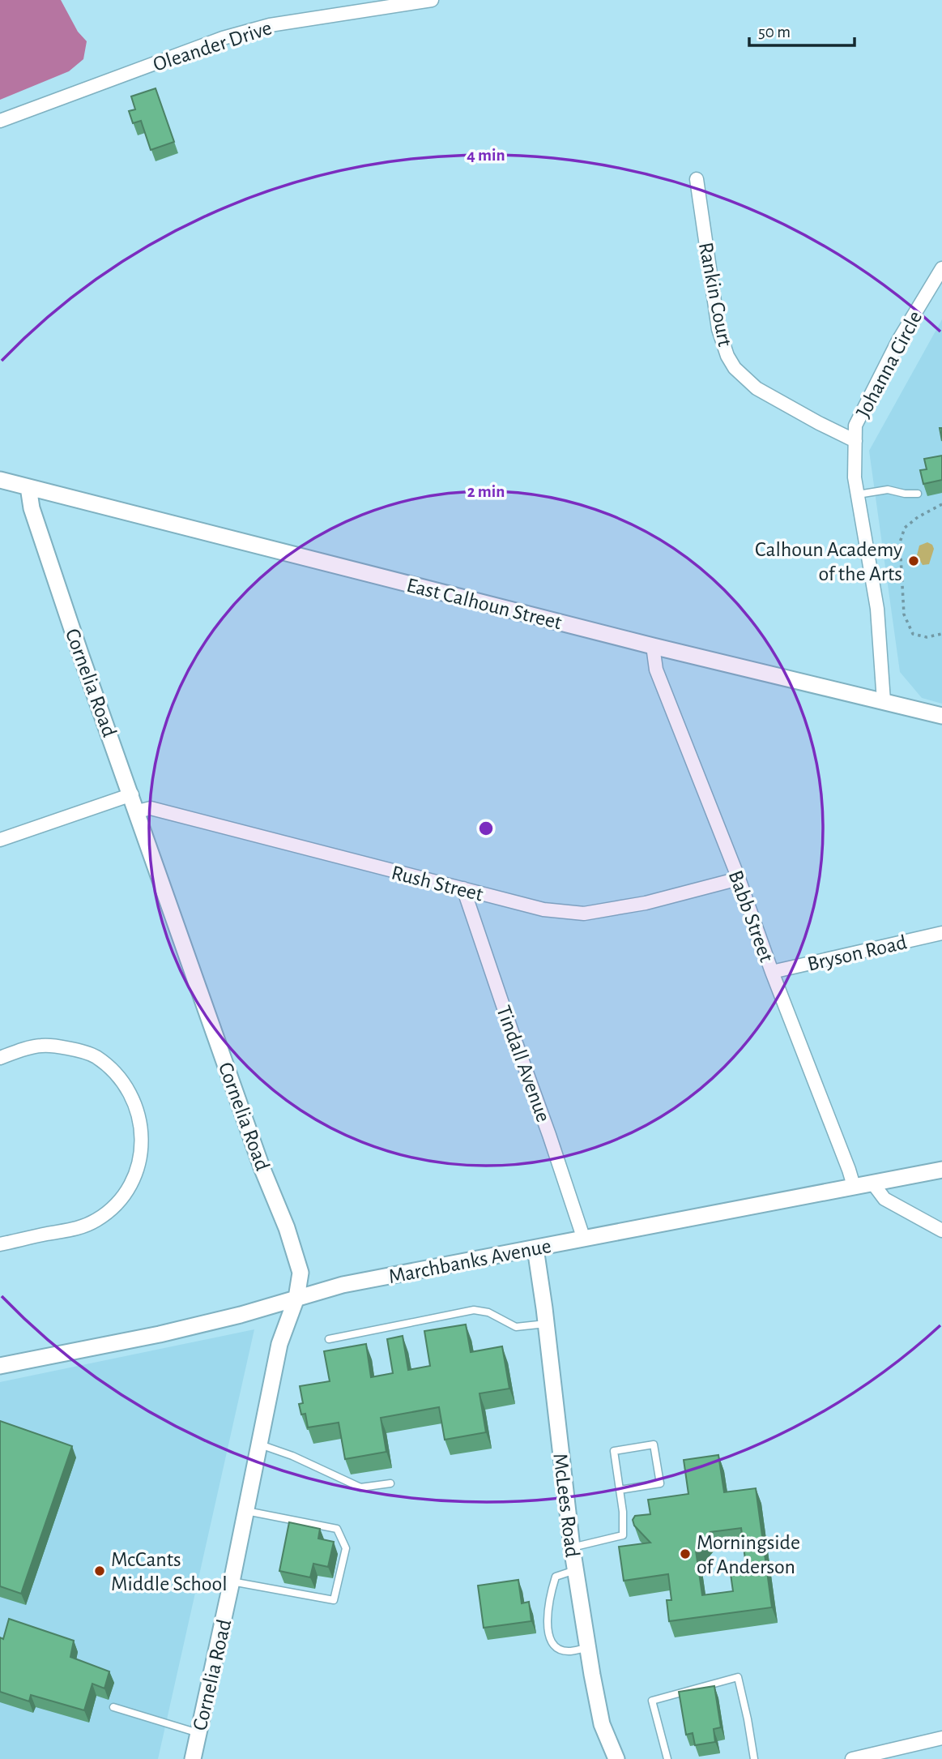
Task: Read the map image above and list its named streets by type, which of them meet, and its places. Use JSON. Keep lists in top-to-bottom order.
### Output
{
  "streets": {
    "street": [
      "Oleander Drive",
      "Rankin Court",
      "Johanna Circle",
      "East Calhoun Street",
      "Cornelia Road",
      "Rush Street",
      "Babb Street",
      "Bryson Road",
      "Tindall Avenue",
      "Marchbanks Avenue",
      "McLees Road"
    ]
  },
  "crossings": [
    ["Rankin Court", "Johanna Circle"],
    ["Johanna Circle", "East Calhoun Street"],
    ["East Calhoun Street", "Cornelia Road"],
    ["East Calhoun Street", "Babb Street"],
    ["Cornelia Road", "Rush Street"],
    ["Cornelia Road", "Marchbanks Avenue"],
    ["Rush Street", "Babb Street"],
    ["Rush Street", "Tindall Avenue"],
    ["Babb Street", "Bryson Road"],
    ["Babb Street", "Marchbanks Avenue"],
    ["Tindall Avenue", "Marchbanks Avenue"],
    ["Marchbanks Avenue", "McLees Road"]
  ],
  "places": ["Calhoun Academy of the Arts", "Morningside of Anderson", "McCants Middle School"],
  "scale_bar": "50 m",
  "rings": ["4 min", "2 min"]
}
